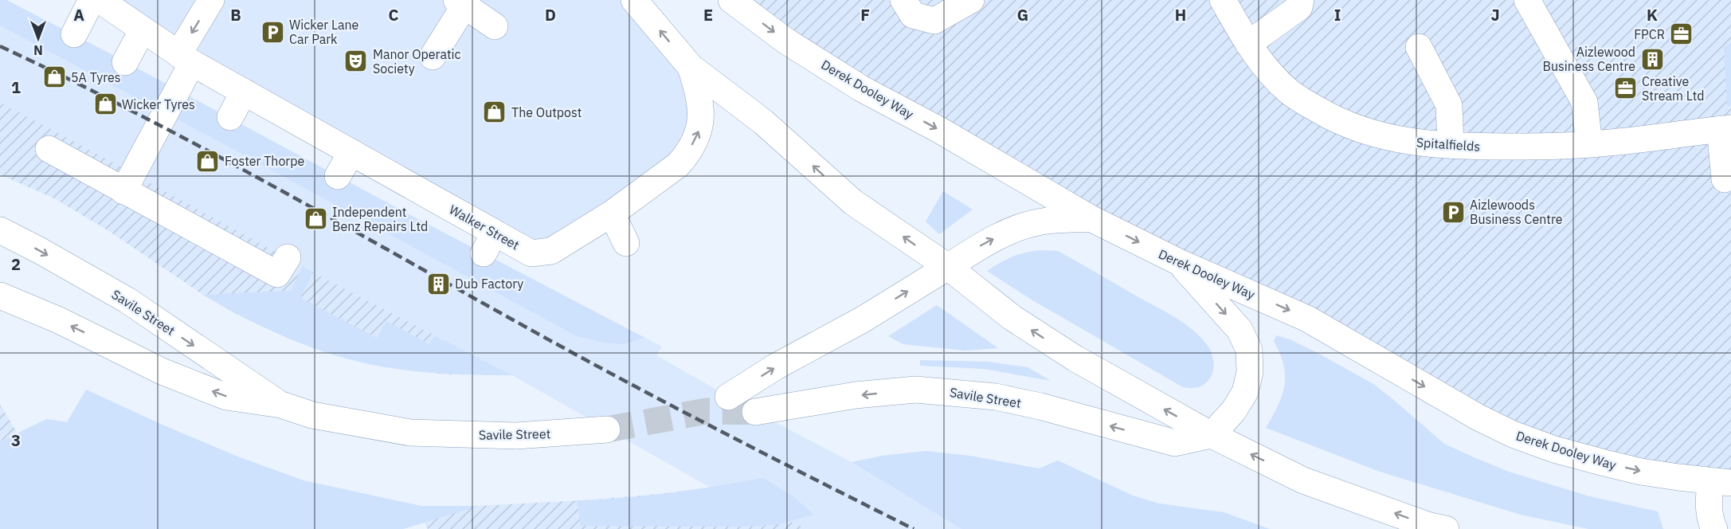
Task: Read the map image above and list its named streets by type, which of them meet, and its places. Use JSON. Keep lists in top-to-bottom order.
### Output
{
  "streets": {
    "main road": [
      "Derek Dooley Way",
      "Spitalfields",
      "Walker Street",
      "Savile Street"
    ]
  },
  "places": {
    "parking": ["Wicker Lane Car Park", "Aizlewoods Business Centre"],
    "office": ["FPCR", "Creative Stream Ltd"],
    "building": ["Aizlewood Business Centre", "Dub Factory"],
    "theatre": ["Manor Operatic Society"],
    "shop": [
      "5A Tyres",
      "Wicker Tyres",
      "The Outpost",
      "Foster Thorpe",
      "Independent Benz Repairs Ltd"
    ]
  },
  "north": "bottom",
  "grid": {
    "columns": [
      "A",
      "B",
      "C",
      "D",
      "E",
      "F",
      "G",
      "H",
      "I",
      "J",
      "K"
    ],
    "rows": ["1", "2", "3"]
  }
}
